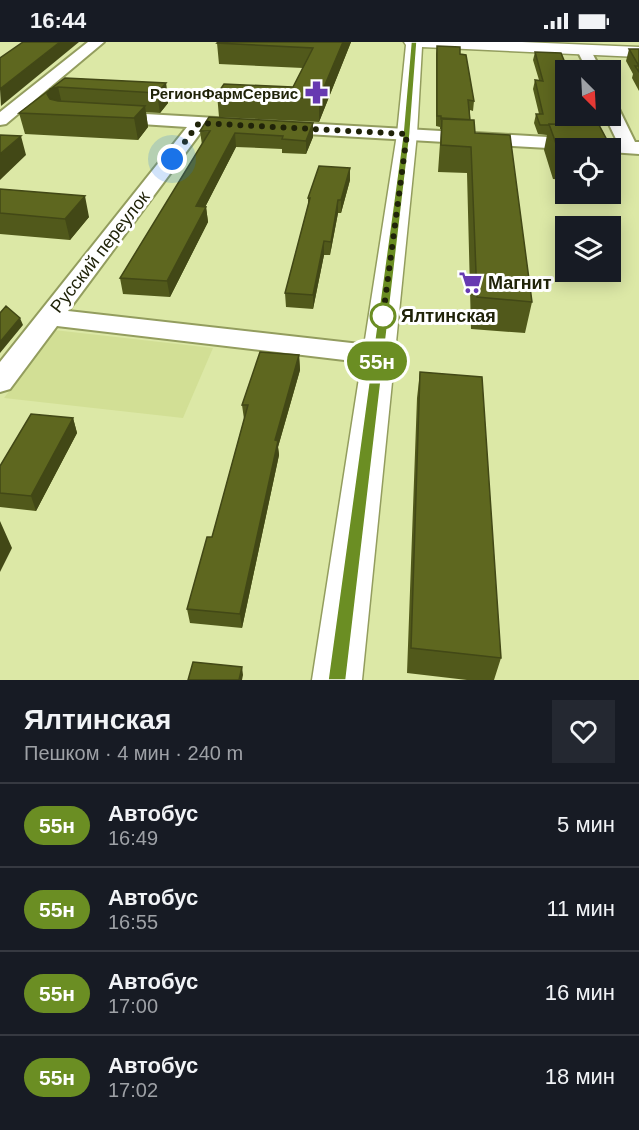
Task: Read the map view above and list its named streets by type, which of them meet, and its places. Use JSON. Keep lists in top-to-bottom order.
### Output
{
  "streets": {
    "street": ["Русский переулок"]
  },
  "places": {
    "pharmacy": ["РегионФармСервис"],
    "supermarket": ["Магнит"],
    "other": ["Ялтинская"]
  },
  "lines": ["bus line 55н"],
  "north": "bottom right",
  "page": {
    "status": "16:44",
    "on_map": "55н",
    "heading": ["Ялтинская", "Пешком · 4 мин · 240 m"],
    "list": [
      {
        "mark": "55н",
        "name": "Автобус",
        "note": "16:49",
        "value": "5 мин"
      },
      {
        "mark": "55н",
        "name": "Автобус",
        "note": "16:55",
        "value": "11 мин"
      },
      {
        "mark": "55н",
        "name": "Автобус",
        "note": "17:00",
        "value": "16 мин"
      },
      {
        "mark": "55н",
        "name": "Автобус",
        "note": "17:02",
        "value": "18 мин"
      }
    ]
  }
}
